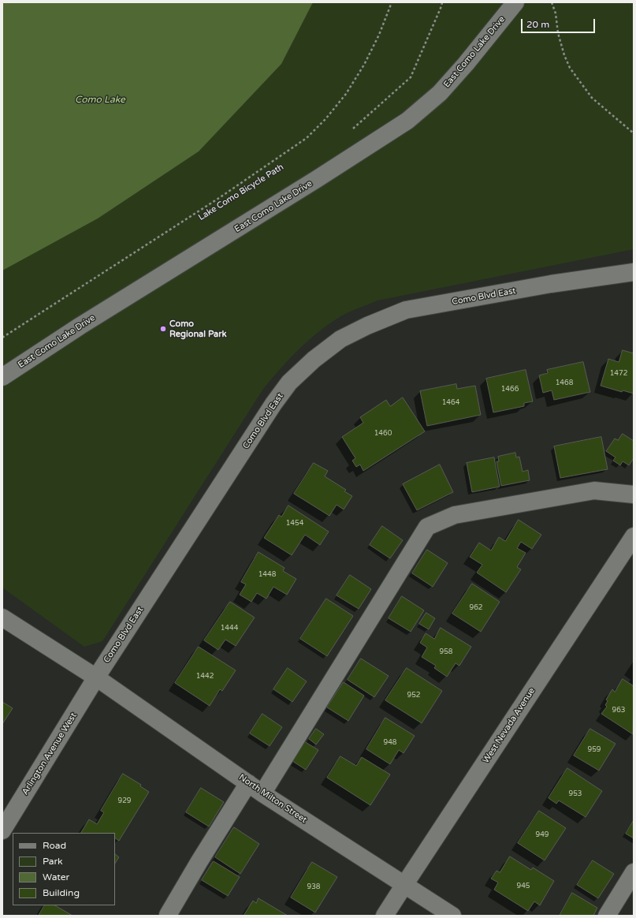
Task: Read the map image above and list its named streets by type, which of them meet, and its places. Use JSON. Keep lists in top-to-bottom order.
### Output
{
  "streets": {
    "street": [
      "East Como Lake Drive",
      "Como Blvd East",
      "West Nevada Avenue",
      "Arlington Avenue West",
      "North Milton Street"
    ]
  },
  "crossings": [
    ["Como Blvd East", "Arlington Avenue West"],
    ["Como Blvd East", "North Milton Street"],
    ["West Nevada Avenue", "North Milton Street"],
    ["Arlington Avenue West", "North Milton Street"]
  ],
  "water": ["Como Lake"],
  "places": ["Como Regional Park"],
  "house_numbers": [
    "1472",
    "1468",
    "1466",
    "1464",
    "1460",
    "1454",
    "1448",
    "962",
    "1444",
    "958",
    "1442",
    "952",
    "963",
    "948",
    "959",
    "953",
    "929",
    "949",
    "945",
    "938"
  ],
  "legend": [
    "Road",
    "Park",
    "Water",
    "Building"
  ],
  "scale_bar": "20 m"
}
